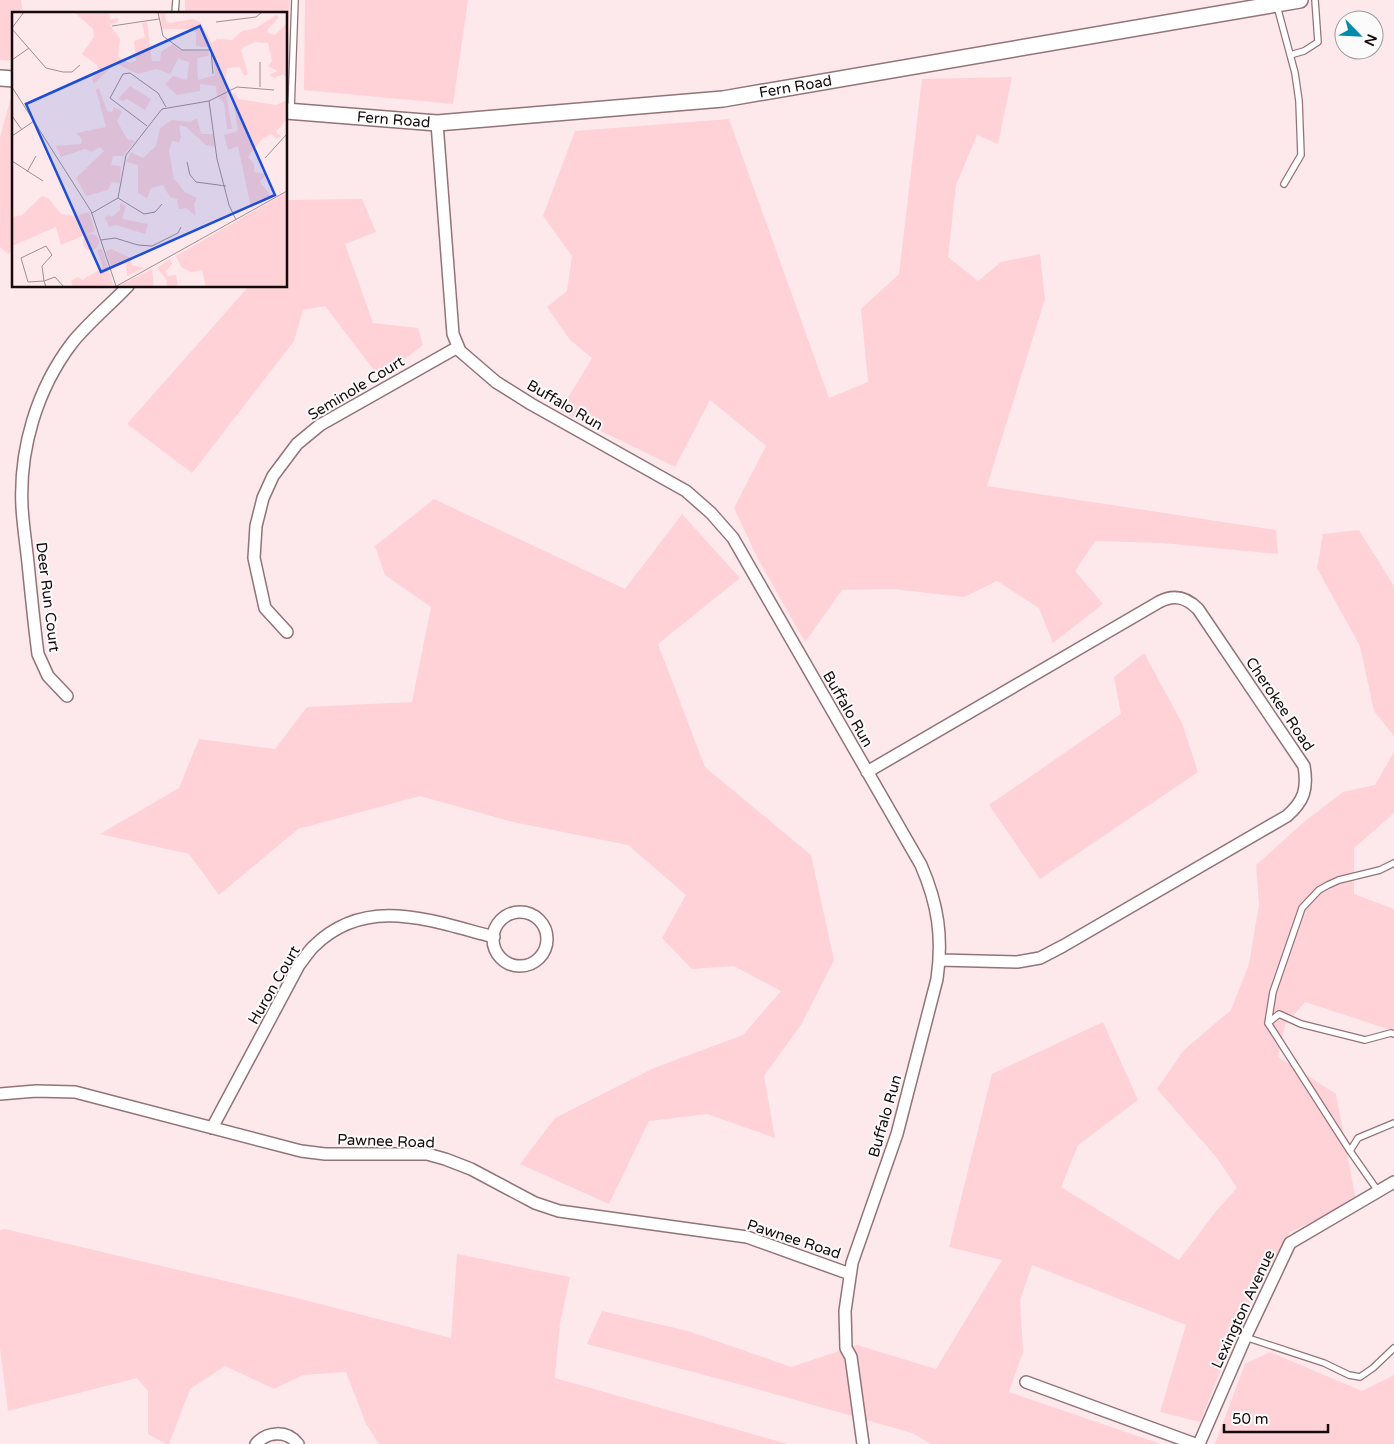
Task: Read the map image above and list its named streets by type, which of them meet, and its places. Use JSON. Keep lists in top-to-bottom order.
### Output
{
  "streets": {
    "street": [
      "Fern Road",
      "Seminole Court",
      "Buffalo Run",
      "Deer Run Court",
      "Cherokee Road",
      "Huron Court",
      "Pawnee Road",
      "Lexington Avenue"
    ]
  },
  "crossings": [
    ["Fern Road", "Buffalo Run"],
    ["Seminole Court", "Buffalo Run"],
    ["Buffalo Run", "Cherokee Road"],
    ["Buffalo Run", "Pawnee Road"],
    ["Huron Court", "Pawnee Road"]
  ],
  "scale_bar": "50 m",
  "north": "bottom right"
}
